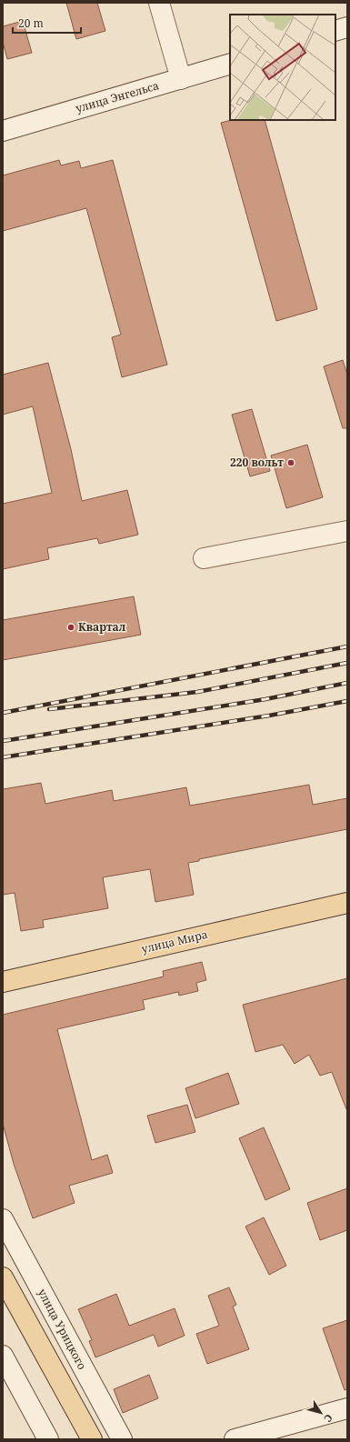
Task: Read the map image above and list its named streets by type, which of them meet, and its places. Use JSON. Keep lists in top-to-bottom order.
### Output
{
  "streets": {
    "main road": ["улица Мира"],
    "street": ["улица Энгельса", "улица Урицкого"]
  },
  "places": ["220 вольт", "Квартал"],
  "scale_bar": "20 m",
  "north": "bottom right"
}
